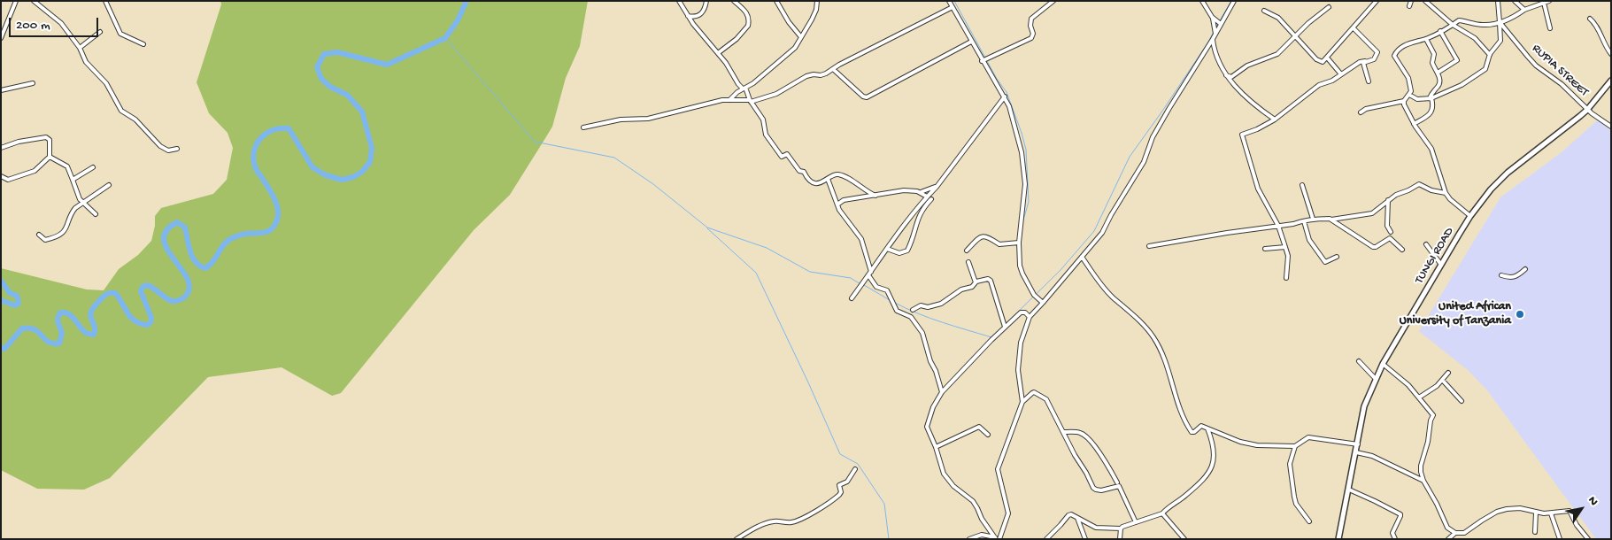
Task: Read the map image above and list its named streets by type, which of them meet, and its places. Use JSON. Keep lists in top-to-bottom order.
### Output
{
  "streets": {
    "main road": ["TUNGI ROAD"],
    "street": ["RUPIA STREET"]
  },
  "crossings": [
    ["RUPIA STREET", "TUNGI ROAD"]
  ],
  "places": ["United African University of Tanzania"],
  "scale_bar": "200 m",
  "north": "top right"
}
